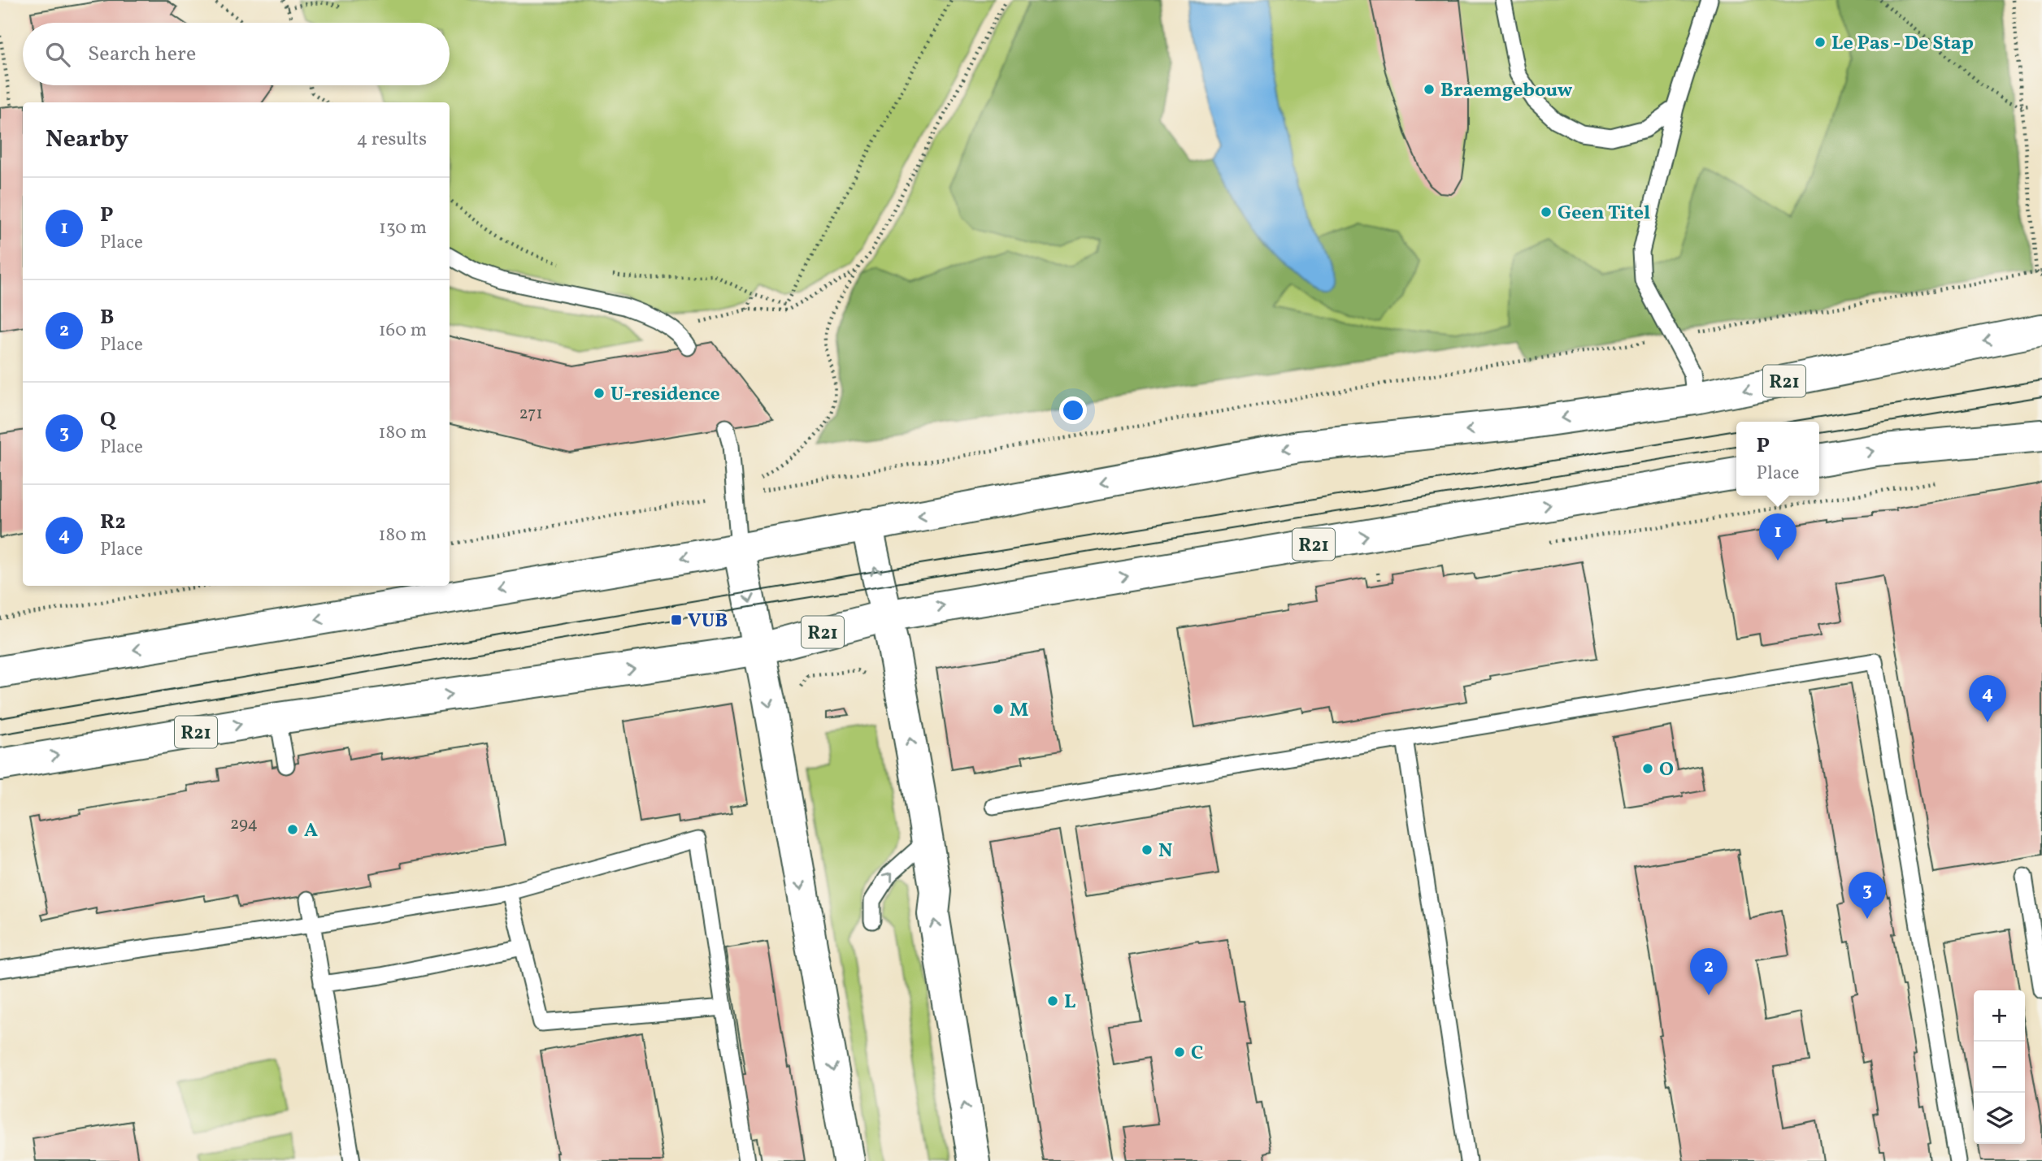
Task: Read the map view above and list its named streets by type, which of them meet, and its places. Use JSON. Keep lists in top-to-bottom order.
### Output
{
  "streets": {
    "main road": ["R21"]
  },
  "places": {
    "other": [
      "Le Pas - De Stap",
      "Braemgebouw",
      "Geen Titel",
      "U-residence",
      "M",
      "O",
      "A",
      "N",
      "L",
      "C"
    ],
    "transit": ["VUB"]
  },
  "house_numbers": ["271", "294"],
  "page": {
    "search": "Search here",
    "heading": ["Nearby", "4 results"],
    "list": [
      {
        "mark": "1",
        "name": "P",
        "note": "Place",
        "value": "130 m"
      },
      {
        "mark": "2",
        "name": "B",
        "note": "Place",
        "value": "160 m"
      },
      {
        "mark": "3",
        "name": "Q",
        "note": "Place",
        "value": "180 m"
      },
      {
        "mark": "4",
        "name": "R2",
        "note": "Place",
        "value": "180 m"
      }
    ],
    "popup": ["P", "Place"],
    "pins": [
      "1",
      "4",
      "3",
      "2"
    ],
    "map_buttons": ["+", "−"]
  }
}
